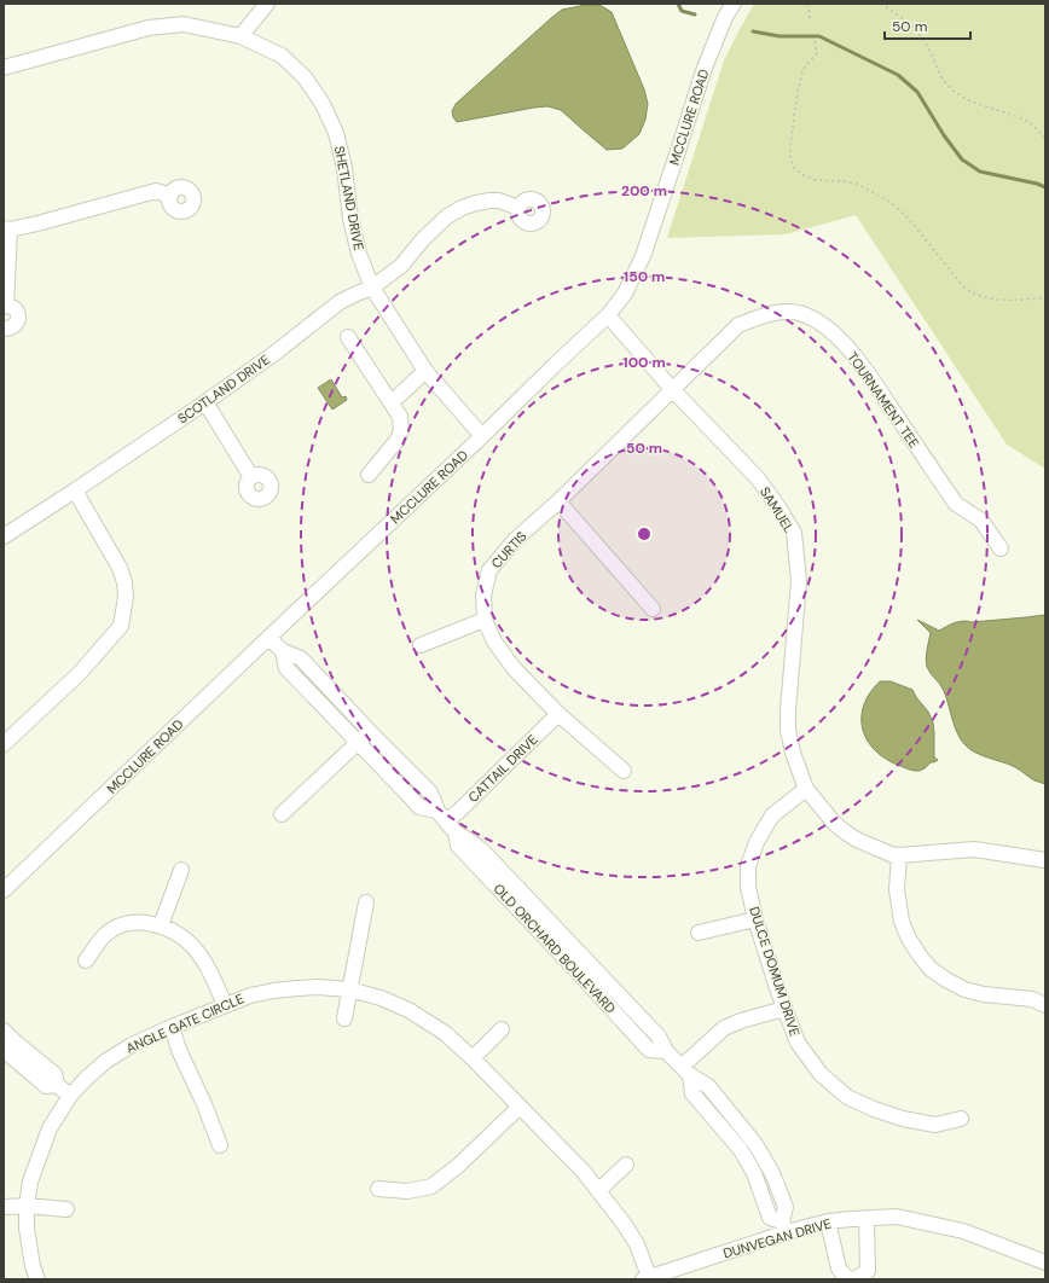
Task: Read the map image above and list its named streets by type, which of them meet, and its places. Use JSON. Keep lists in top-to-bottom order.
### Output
{
  "streets": {
    "street": [
      "MCCLURE ROAD",
      "SHETLAND DRIVE",
      "SCOTLAND DRIVE",
      "TOURNAMENT TEE",
      "SAMUEL",
      "CURTIS",
      "CATTAIL DRIVE",
      "OLD ORCHARD BOULEVARD",
      "DULCE DOMUM DRIVE",
      "ANGLE GATE CIRCLE",
      "DUNVEGAN DRIVE"
    ]
  },
  "crossings": [
    ["MCCLURE ROAD", "SHETLAND DRIVE"],
    ["MCCLURE ROAD", "SAMUEL"],
    ["MCCLURE ROAD", "OLD ORCHARD BOULEVARD"],
    ["SHETLAND DRIVE", "SCOTLAND DRIVE"],
    ["TOURNAMENT TEE", "SAMUEL"],
    ["TOURNAMENT TEE", "CURTIS"],
    ["SAMUEL", "CURTIS"],
    ["SAMUEL", "DULCE DOMUM DRIVE"],
    ["CURTIS", "CATTAIL DRIVE"],
    ["CATTAIL DRIVE", "OLD ORCHARD BOULEVARD"],
    ["OLD ORCHARD BOULEVARD", "DUNVEGAN DRIVE"],
    ["ANGLE GATE CIRCLE", "DUNVEGAN DRIVE"]
  ],
  "scale_bar": "50 m",
  "rings": [
    "200 m",
    "150 m",
    "100 m",
    "50 m"
  ]
}
